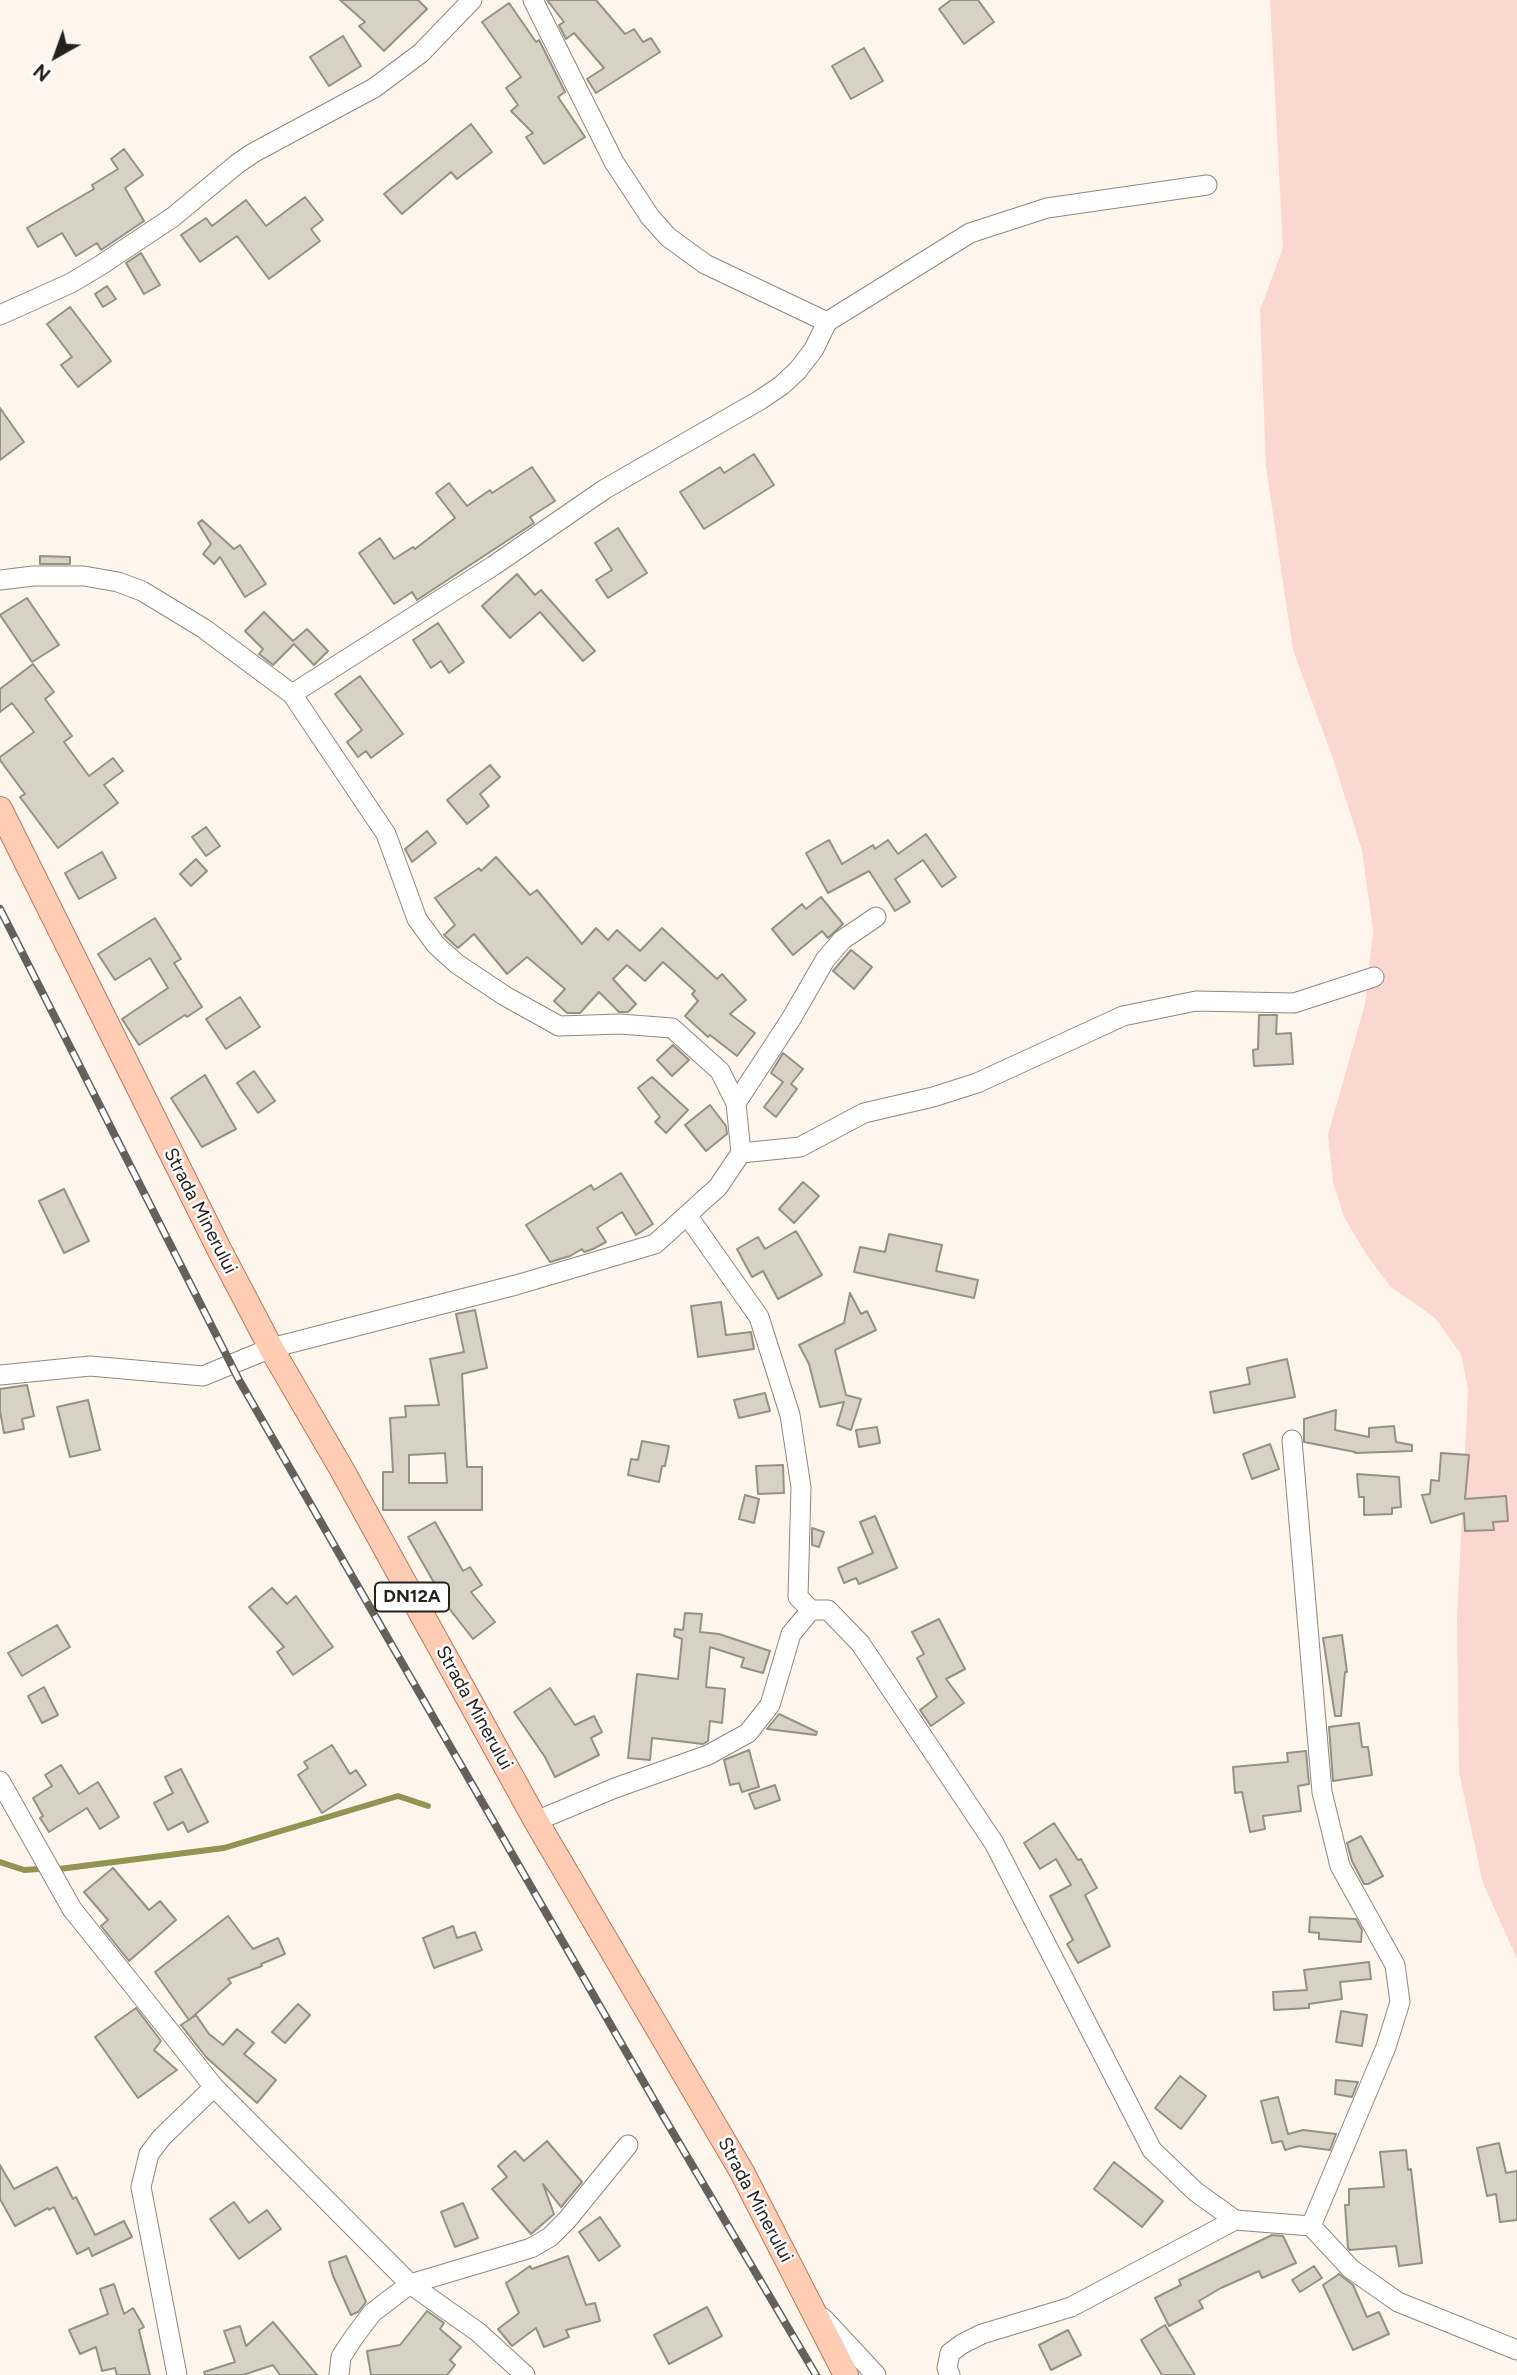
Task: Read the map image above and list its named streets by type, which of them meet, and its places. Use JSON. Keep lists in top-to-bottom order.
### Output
{
  "streets": {
    "main road": ["Strada Minerului", "DN12A"]
  },
  "north": "bottom left"
}
